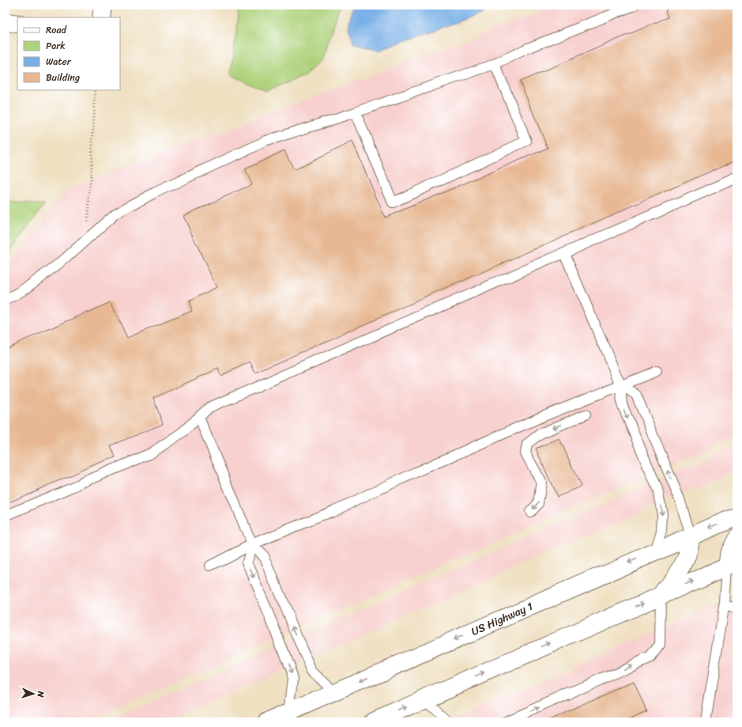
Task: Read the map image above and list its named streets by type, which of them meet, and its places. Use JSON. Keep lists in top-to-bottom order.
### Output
{
  "streets": {
    "main road": ["US Highway 1"]
  },
  "legend": [
    "Road",
    "Park",
    "Water",
    "Building"
  ],
  "north": "right"
}
